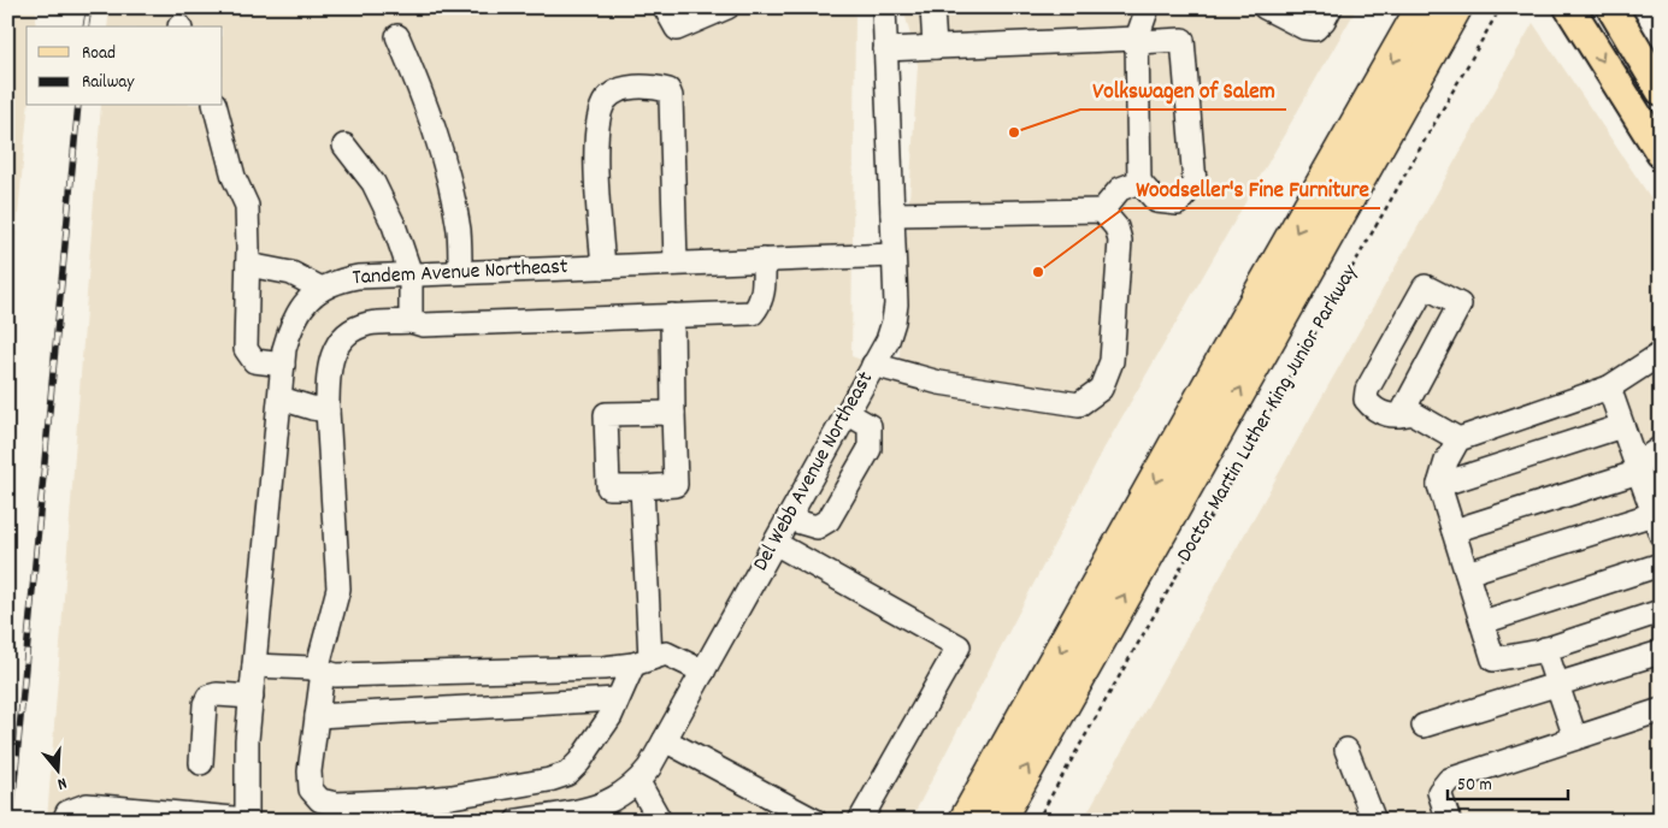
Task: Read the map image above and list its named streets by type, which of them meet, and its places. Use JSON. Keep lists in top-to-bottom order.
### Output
{
  "streets": {
    "highway": ["Doctor Martin Luther King Junior Parkway"],
    "street": ["Tandem Avenue Northeast", "Del Webb Avenue Northeast"]
  },
  "crossings": [
    ["Tandem Avenue Northeast", "Del Webb Avenue Northeast"]
  ],
  "places": ["Volkswagen of Salem", "Woodseller's Fine Furniture"],
  "legend": ["Road", "Railway"],
  "scale_bar": "50 m",
  "north": "bottom"
}
